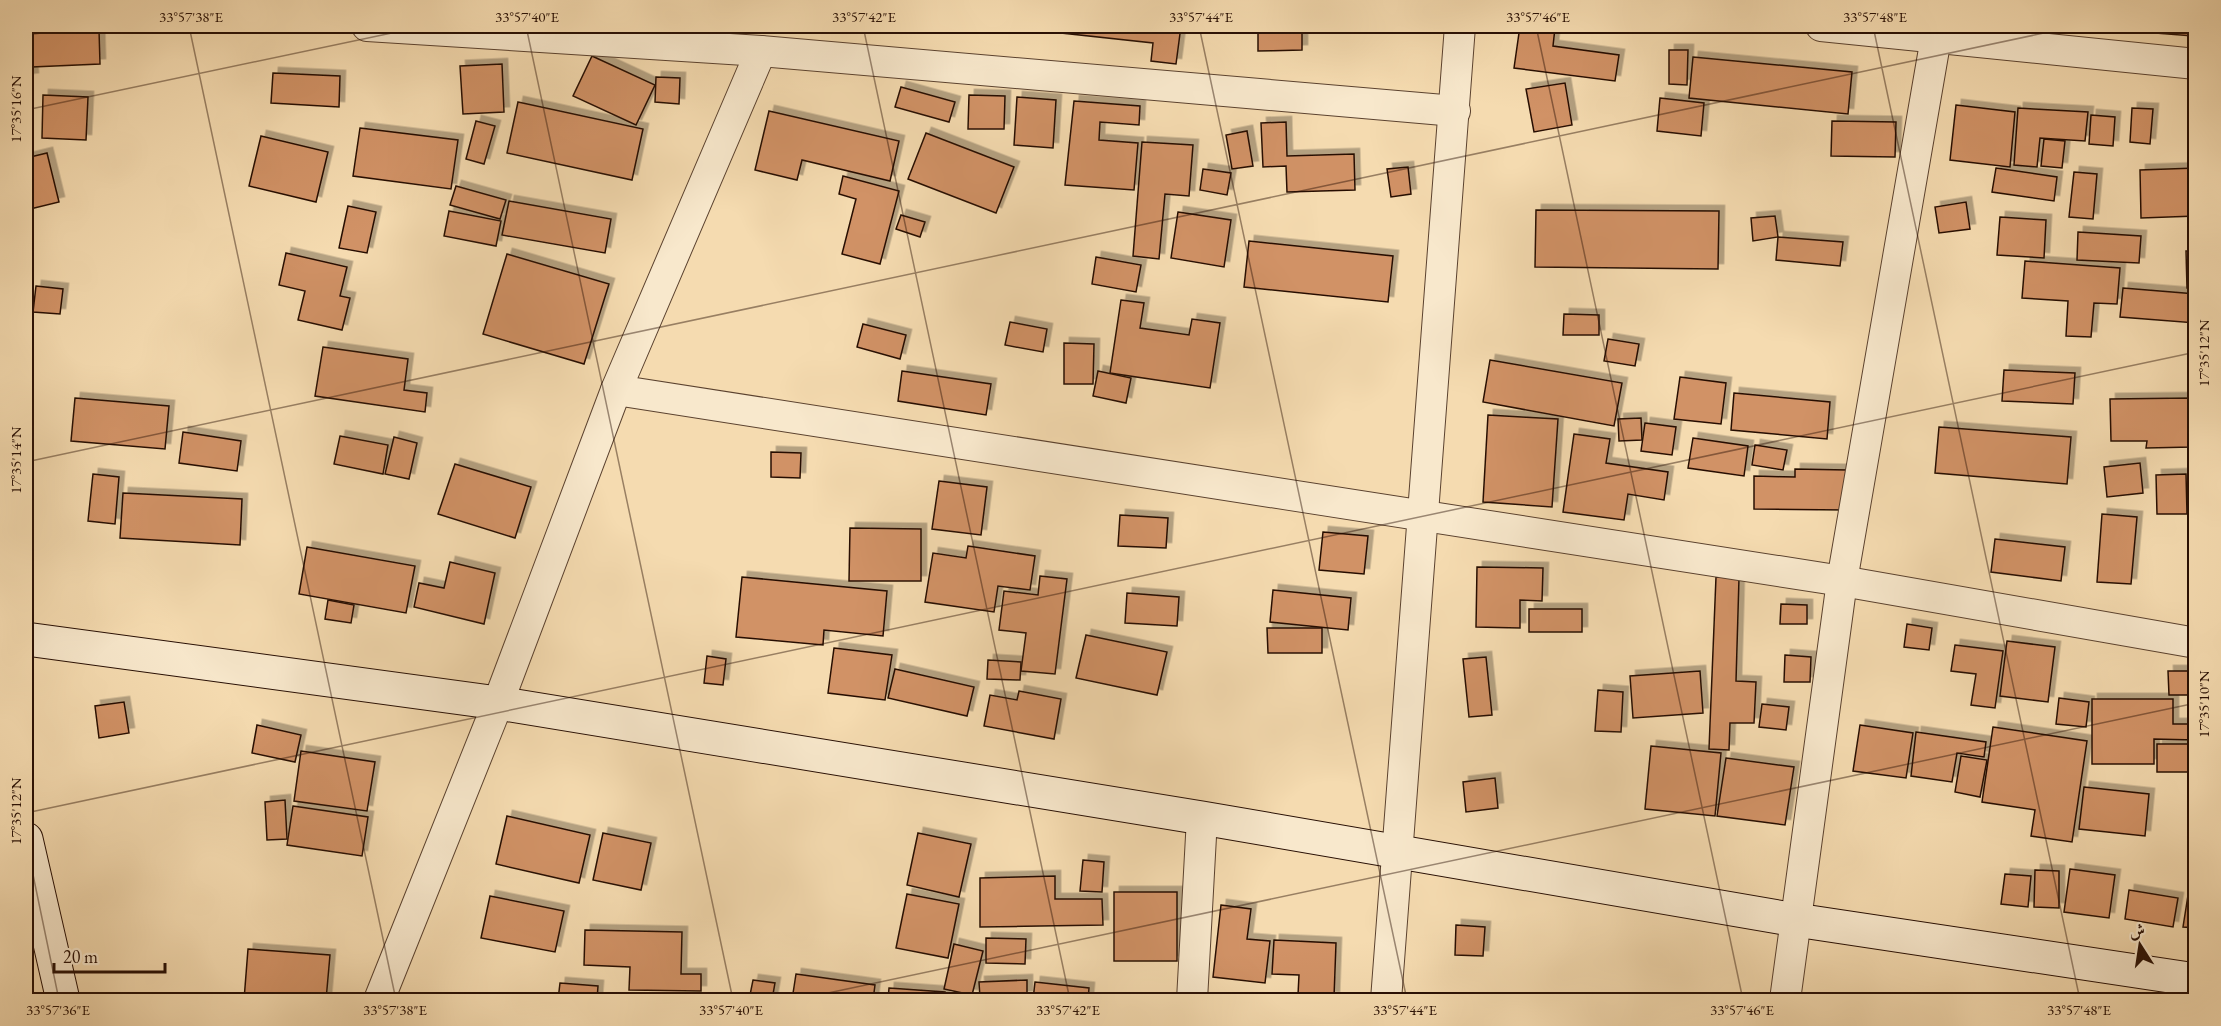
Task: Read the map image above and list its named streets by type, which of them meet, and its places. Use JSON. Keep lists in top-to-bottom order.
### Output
{
  "scale_bar": "20 m",
  "north": "top",
  "coordinates": [
    "33°57'38\"E",
    "33°57'40\"E",
    "33°57'42\"E",
    "33°57'44\"E",
    "33°57'46\"E",
    "33°57'48\"E",
    "17°35'16\"N",
    "17°35'12\"N",
    "17°35'14\"N",
    "17°35'10\"N",
    "33°57'36\"E"
  ]
}
